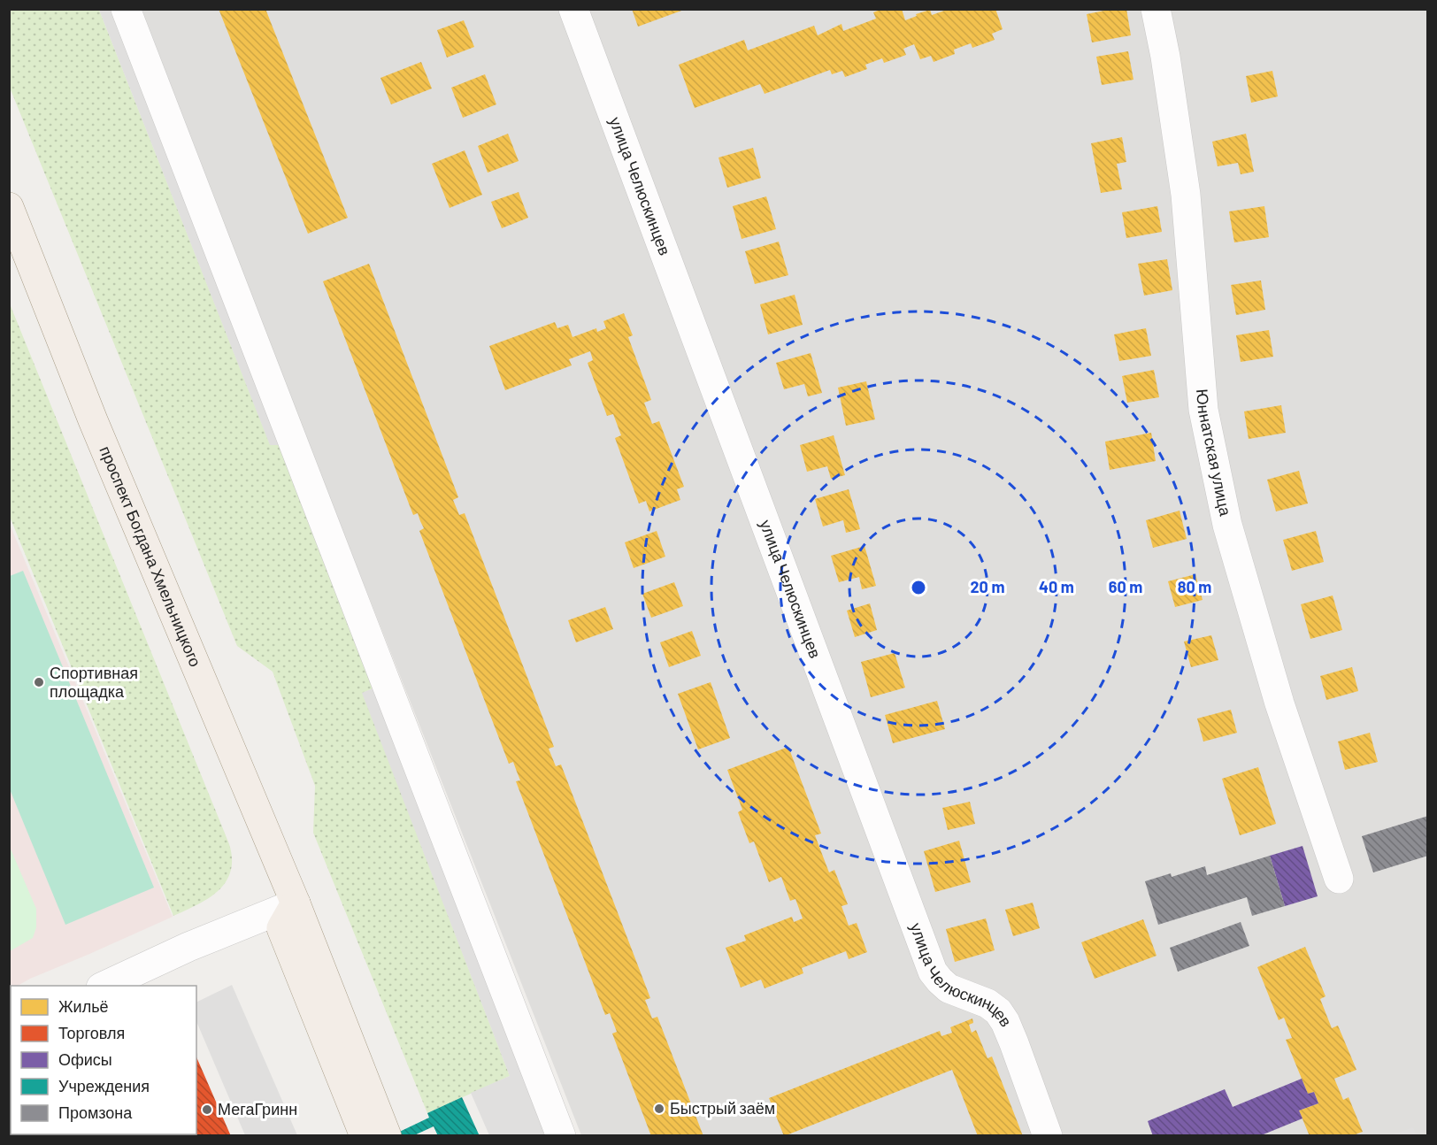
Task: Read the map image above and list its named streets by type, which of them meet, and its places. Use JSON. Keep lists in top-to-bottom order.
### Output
{
  "streets": {
    "main road": ["проспект Богдана Хмельницкого"],
    "street": ["улица Челюскинцев", "Юннатская улица"]
  },
  "places": ["Спортивная площадка", "Быстрый заём", "МегаГринн"],
  "legend": [
    "Жильё",
    "Торговля",
    "Офисы",
    "Учреждения",
    "Промзона"
  ],
  "rings": [
    "20 m",
    "40 m",
    "60 m",
    "80 m"
  ]
}
